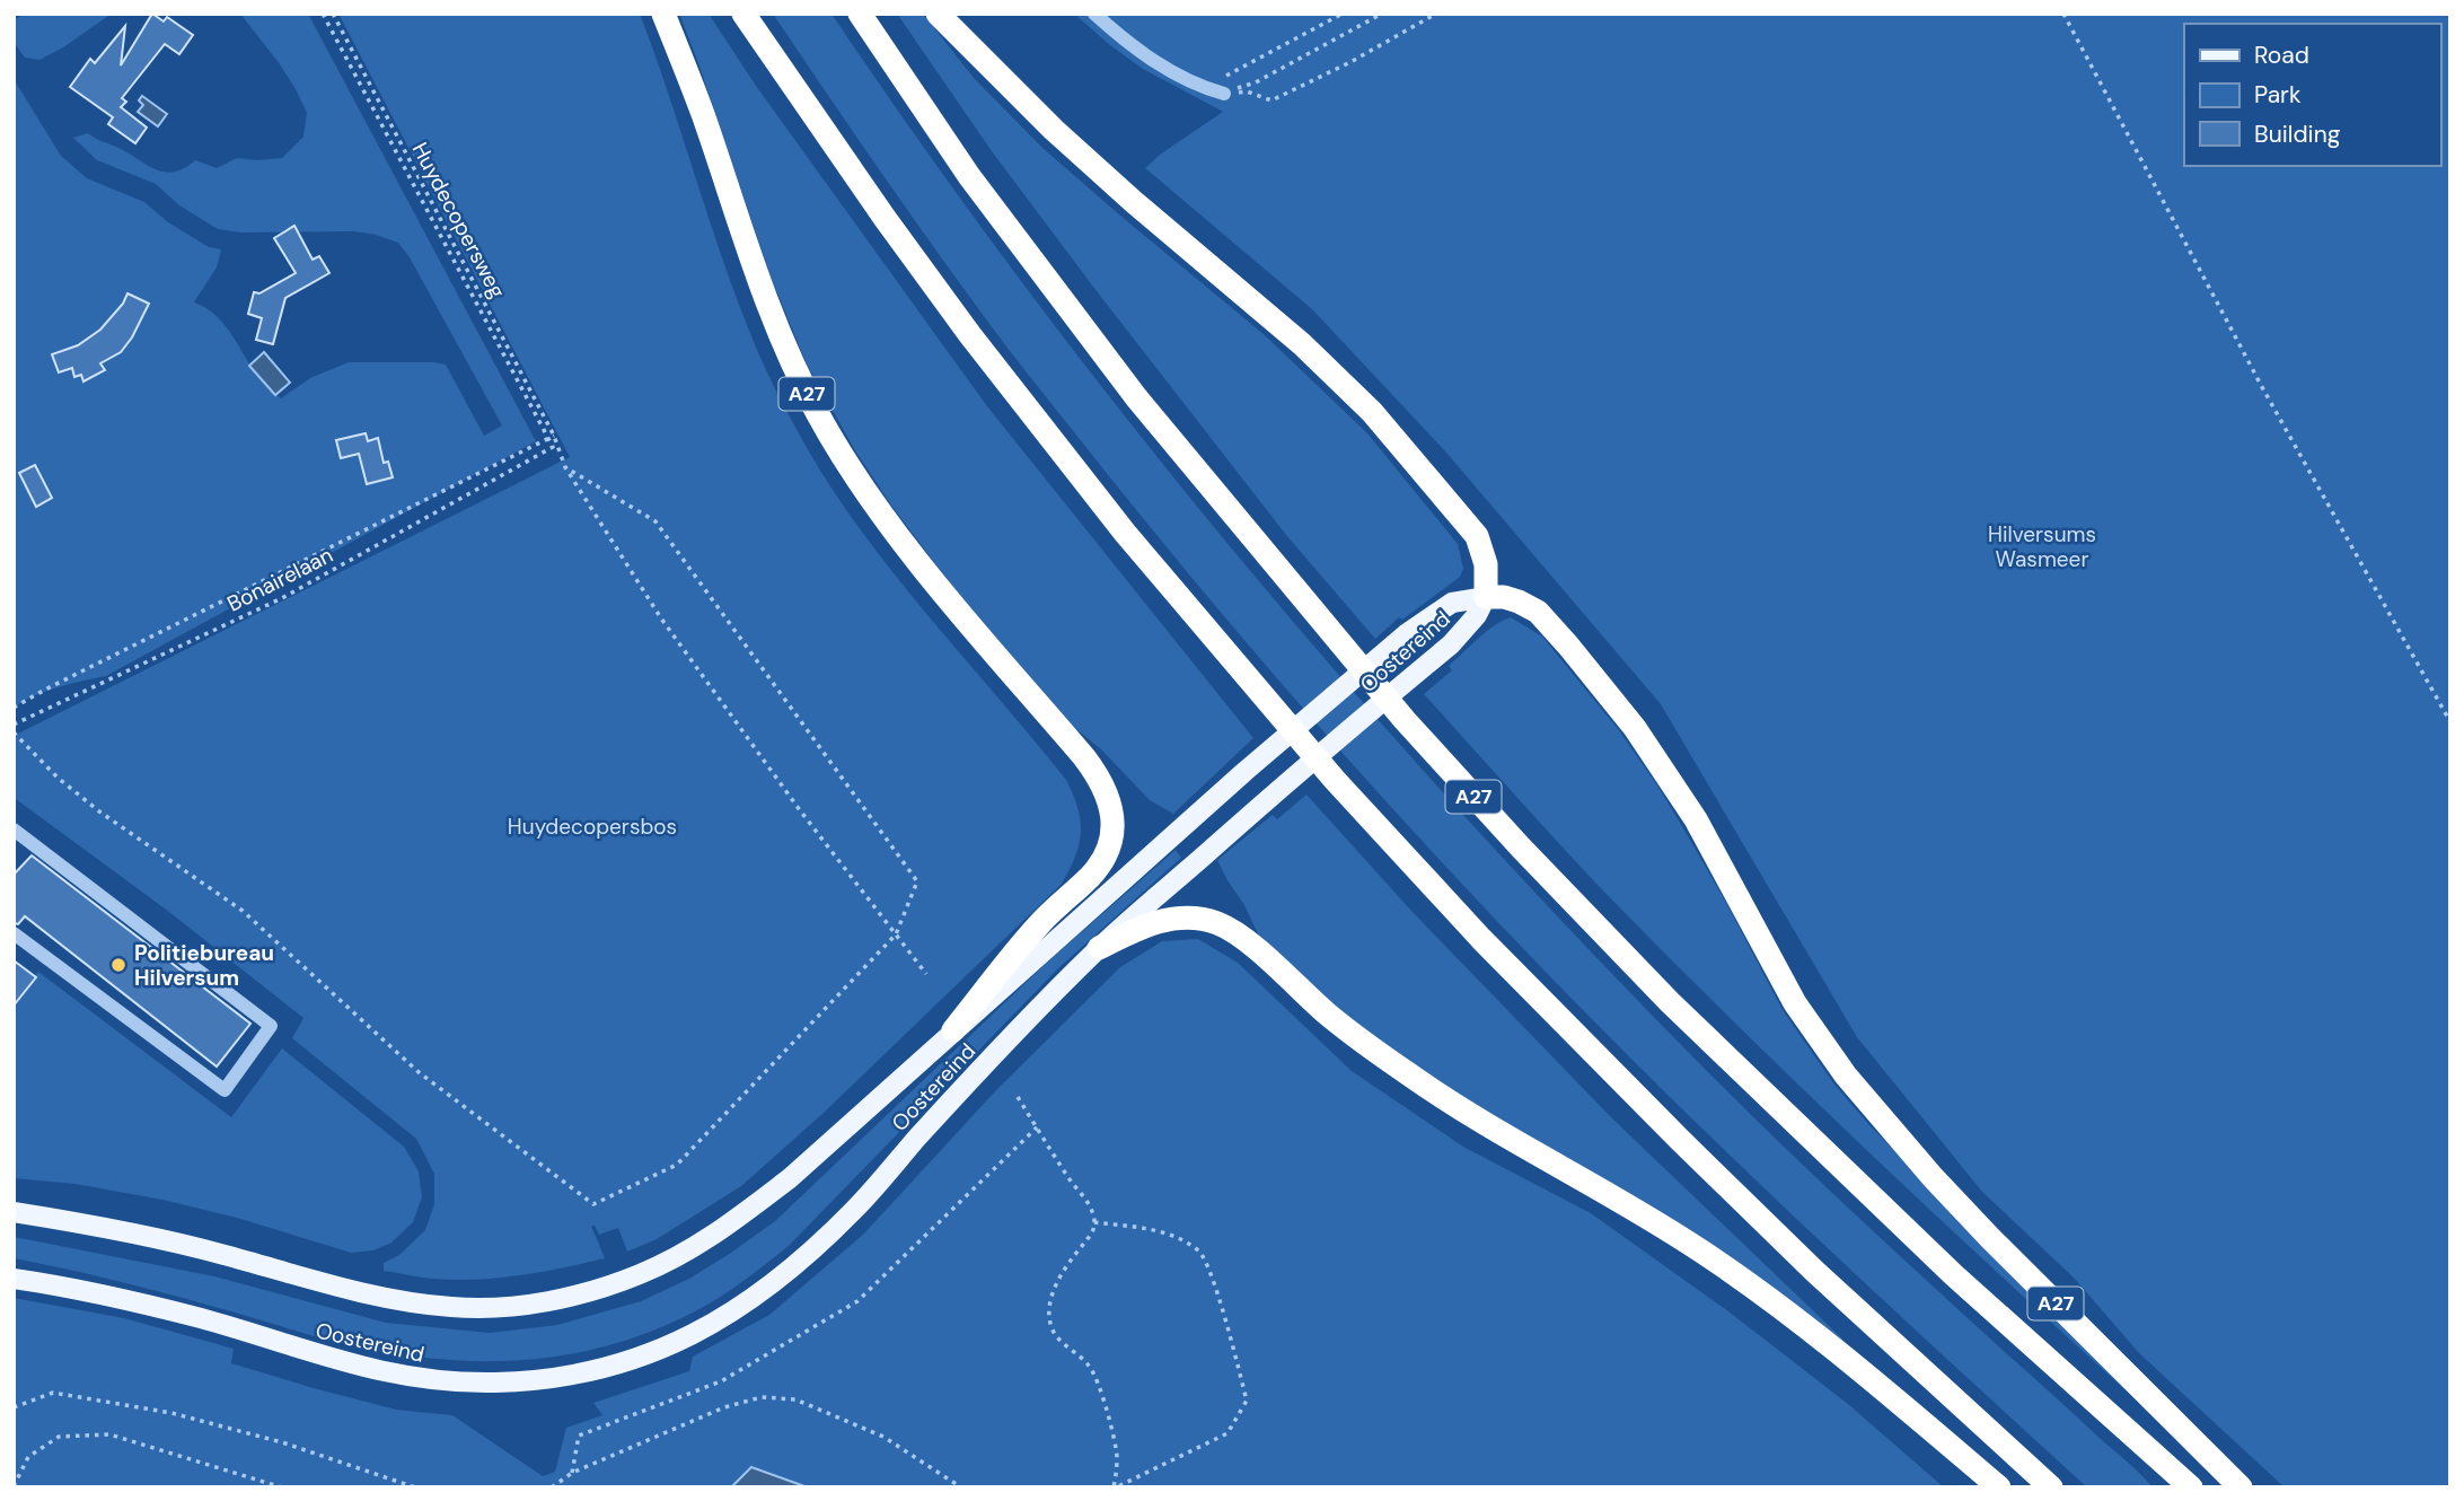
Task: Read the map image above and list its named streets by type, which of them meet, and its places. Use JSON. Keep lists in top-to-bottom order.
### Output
{
  "streets": {
    "highway": ["A27"],
    "main road": ["Oostereind"],
    "path": ["Huydecopersweg", "Bonairelaan"]
  },
  "crossings": [
    ["Huydecopersweg", "Bonairelaan"],
    ["A27", "Oostereind"]
  ],
  "parks": ["Hilversums Wasmeer", "Huydecopersbos"],
  "places": ["Politiebureau Hilversum"],
  "legend": ["Road", "Park", "Building"]
}
